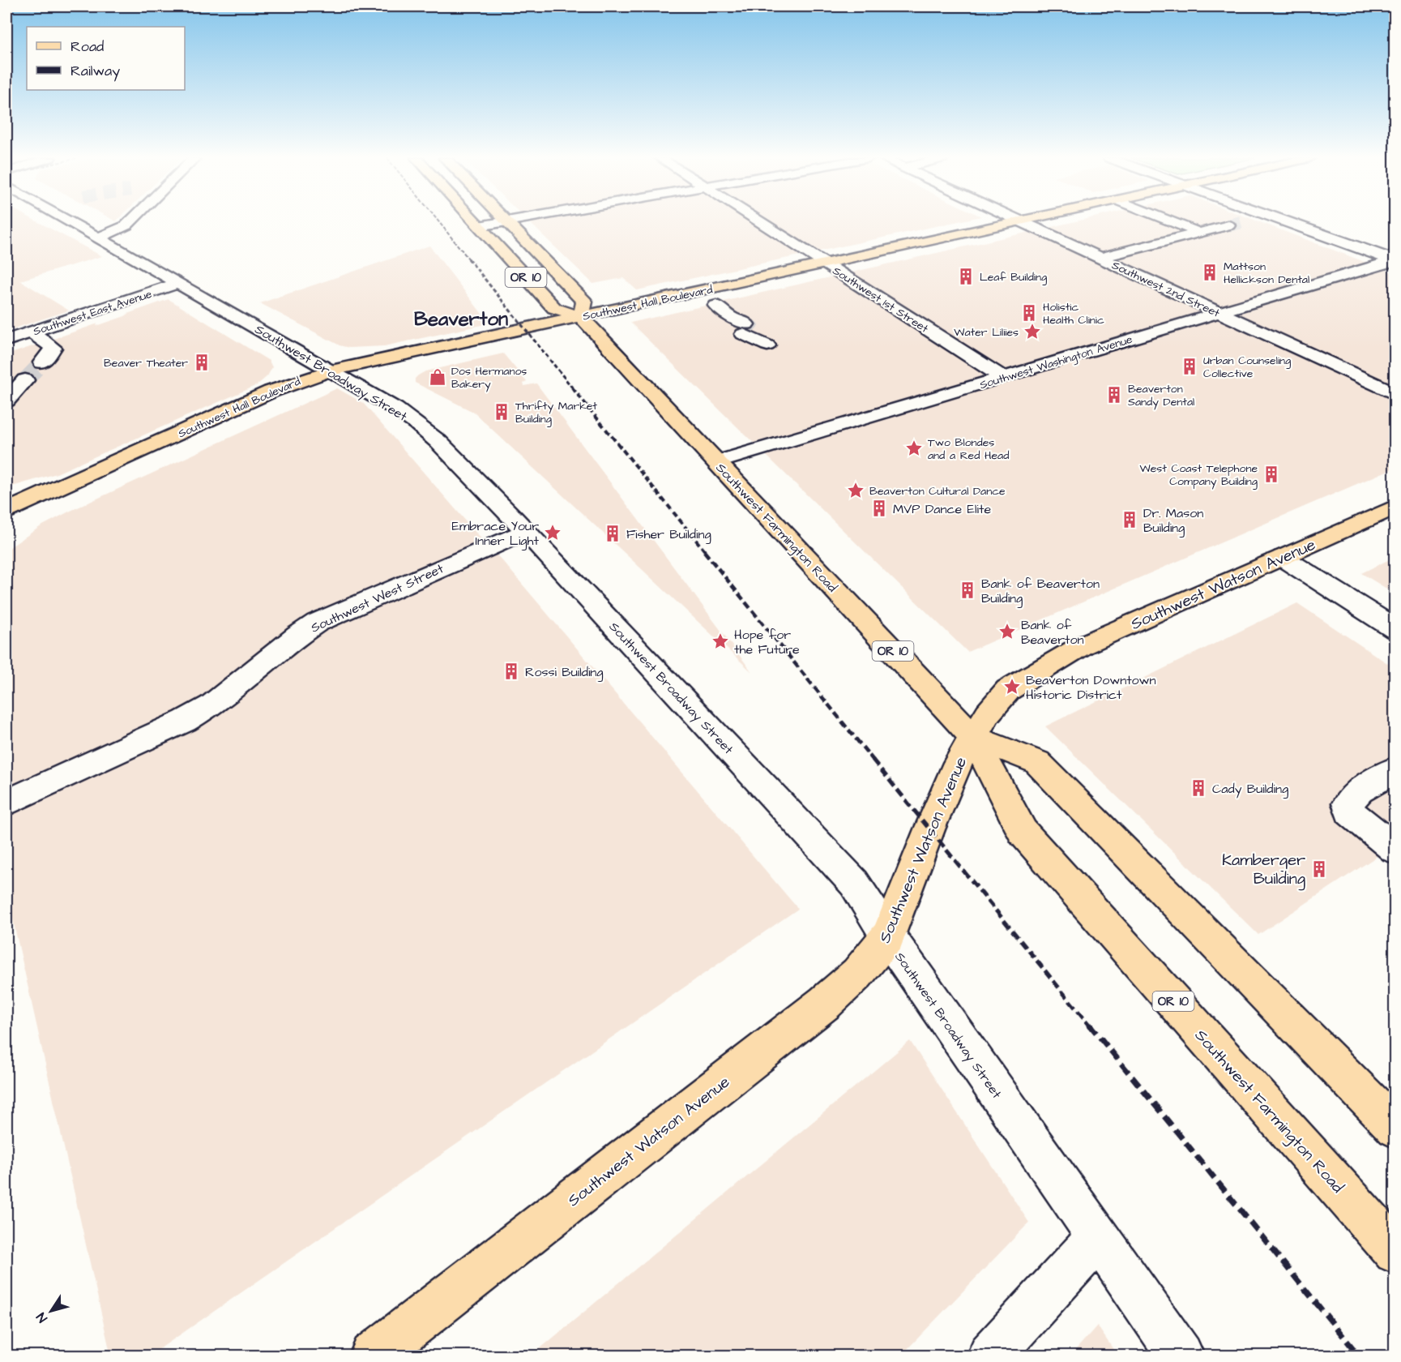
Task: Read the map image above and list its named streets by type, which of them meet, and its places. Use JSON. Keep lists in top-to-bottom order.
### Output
{
  "streets": {
    "main road": [
      "OR 10",
      "Southwest Hall Boulevard",
      "Southwest Farmington Road",
      "Southwest Watson Avenue"
    ],
    "street": [
      "Southwest 2nd Street",
      "Southwest 1st Street",
      "Southwest East Avenue",
      "Southwest Washington Avenue",
      "Southwest Broadway Street",
      "Southwest West Street"
    ]
  },
  "crossings": [
    ["OR 10", "Southwest Hall Boulevard"],
    ["OR 10", "Southwest Farmington Road"],
    ["Southwest 2nd Street", "Southwest Washington Avenue"],
    ["Southwest 1st Street", "Southwest Hall Boulevard"],
    ["Southwest 1st Street", "Southwest Washington Avenue"],
    ["Southwest Hall Boulevard", "Southwest Broadway Street"],
    ["Southwest Hall Boulevard", "Southwest Farmington Road"],
    ["Southwest East Avenue", "Southwest Broadway Street"],
    ["Southwest Washington Avenue", "Southwest Farmington Road"],
    ["Southwest Broadway Street", "Southwest Watson Avenue"],
    ["Southwest Broadway Street", "Southwest West Street"],
    ["Southwest Farmington Road", "Southwest Watson Avenue"]
  ],
  "districts": ["Beaverton"],
  "places": {
    "building": [
      "Mattson Hellickson Dental",
      "Leaf Building",
      "Holistic Health Clinic",
      "Beaver Theater",
      "Urban Counseling Collective",
      "Beaverton Sandy Dental",
      "Thrifty Market Building",
      "West Coast Telephone Company Building",
      "MVP Dance Elite",
      "Dr. Mason Building",
      "Fisher Building",
      "Bank of Beaverton Building",
      "Rossi Building",
      "Cady Building",
      "Kamberger Building"
    ],
    "place": [
      "Water Liliies",
      "Two Blondes and a Red Head",
      "Beaverton Cultural Dance",
      "Embrace Your Inner Light",
      "Bank of Beaverton",
      "Hope for the Future",
      "Beaverton Downtown Historic District"
    ],
    "shop": ["Dos Hermanos Bakery"]
  },
  "legend": ["Road", "Railway"],
  "north": "bottom left"
}
